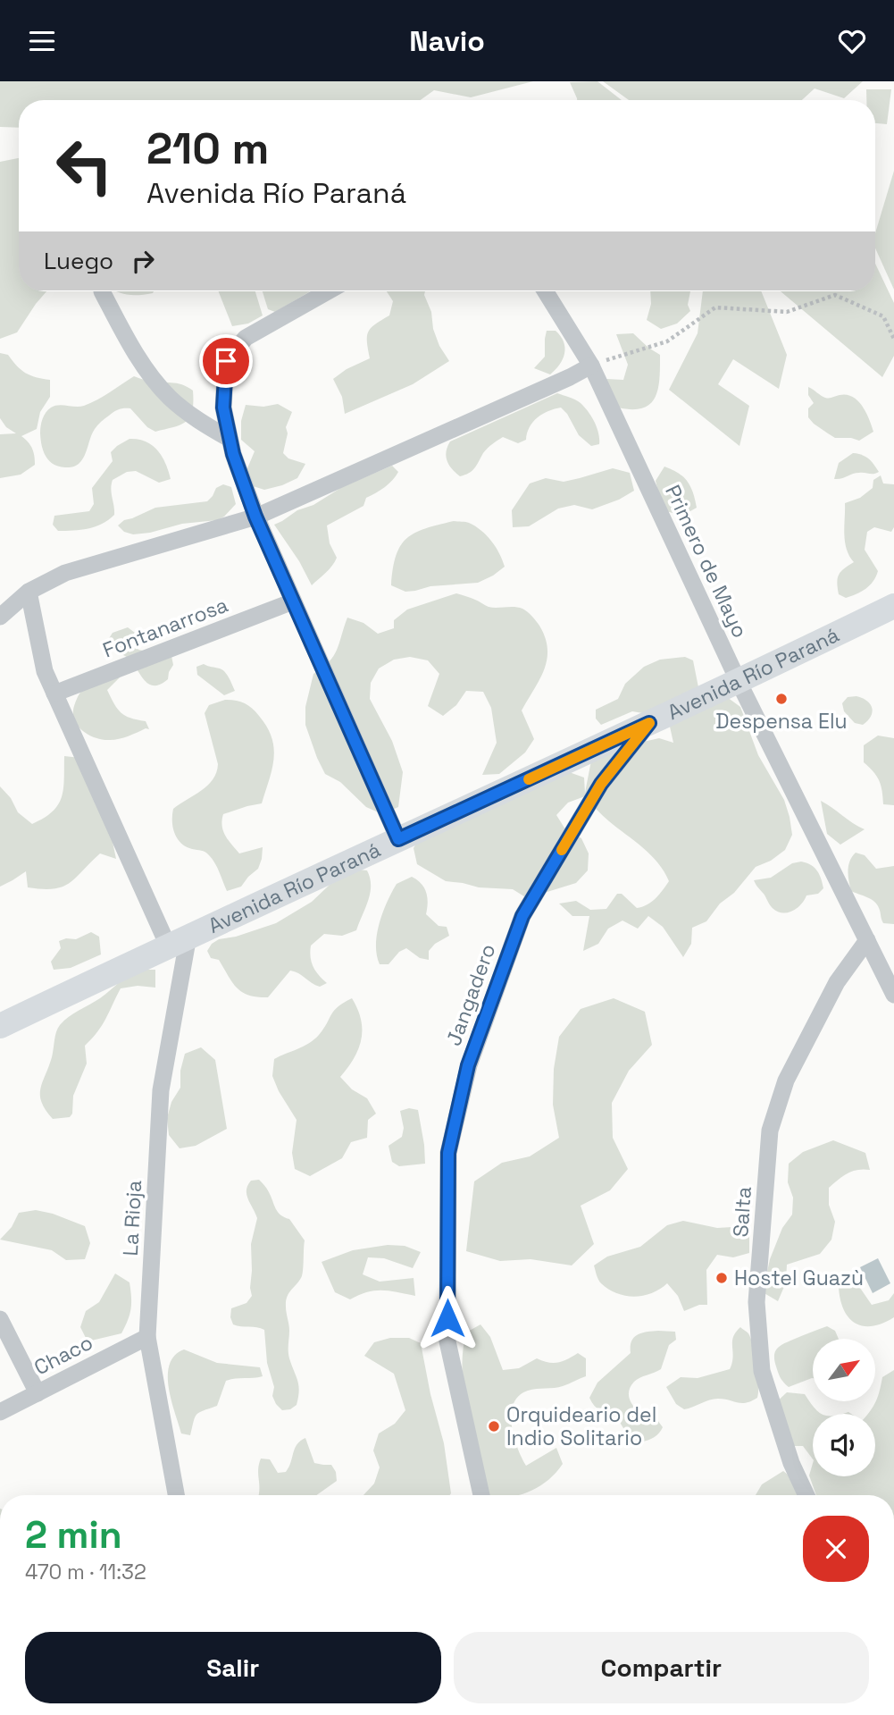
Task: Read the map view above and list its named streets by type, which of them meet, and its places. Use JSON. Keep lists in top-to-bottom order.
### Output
{
  "streets": {
    "main road": ["Avenida Río Paraná"],
    "street": [
      "Primero de Mayo",
      "Fontanarrosa",
      "Jangadero",
      "Salta",
      "La Rioja",
      "Chaco"
    ]
  },
  "crossings": [
    ["Primero de Mayo", "Avenida Río Paraná"],
    ["Primero de Mayo", "Salta"],
    ["Avenida Río Paraná", "Jangadero"],
    ["Avenida Río Paraná", "La Rioja"],
    ["La Rioja", "Chaco"]
  ],
  "places": ["Despensa Elu", "Hostel Guazù", "Orquideario del Indio Solitario"],
  "north": "top right",
  "page": {
    "header": "Navio",
    "turn": ["210 m", "Avenida Río Paraná"],
    "then": "Luego",
    "heading": ["2 min", "470 m · 11:32"],
    "buttons": ["Salir", "Compartir"]
  }
}
